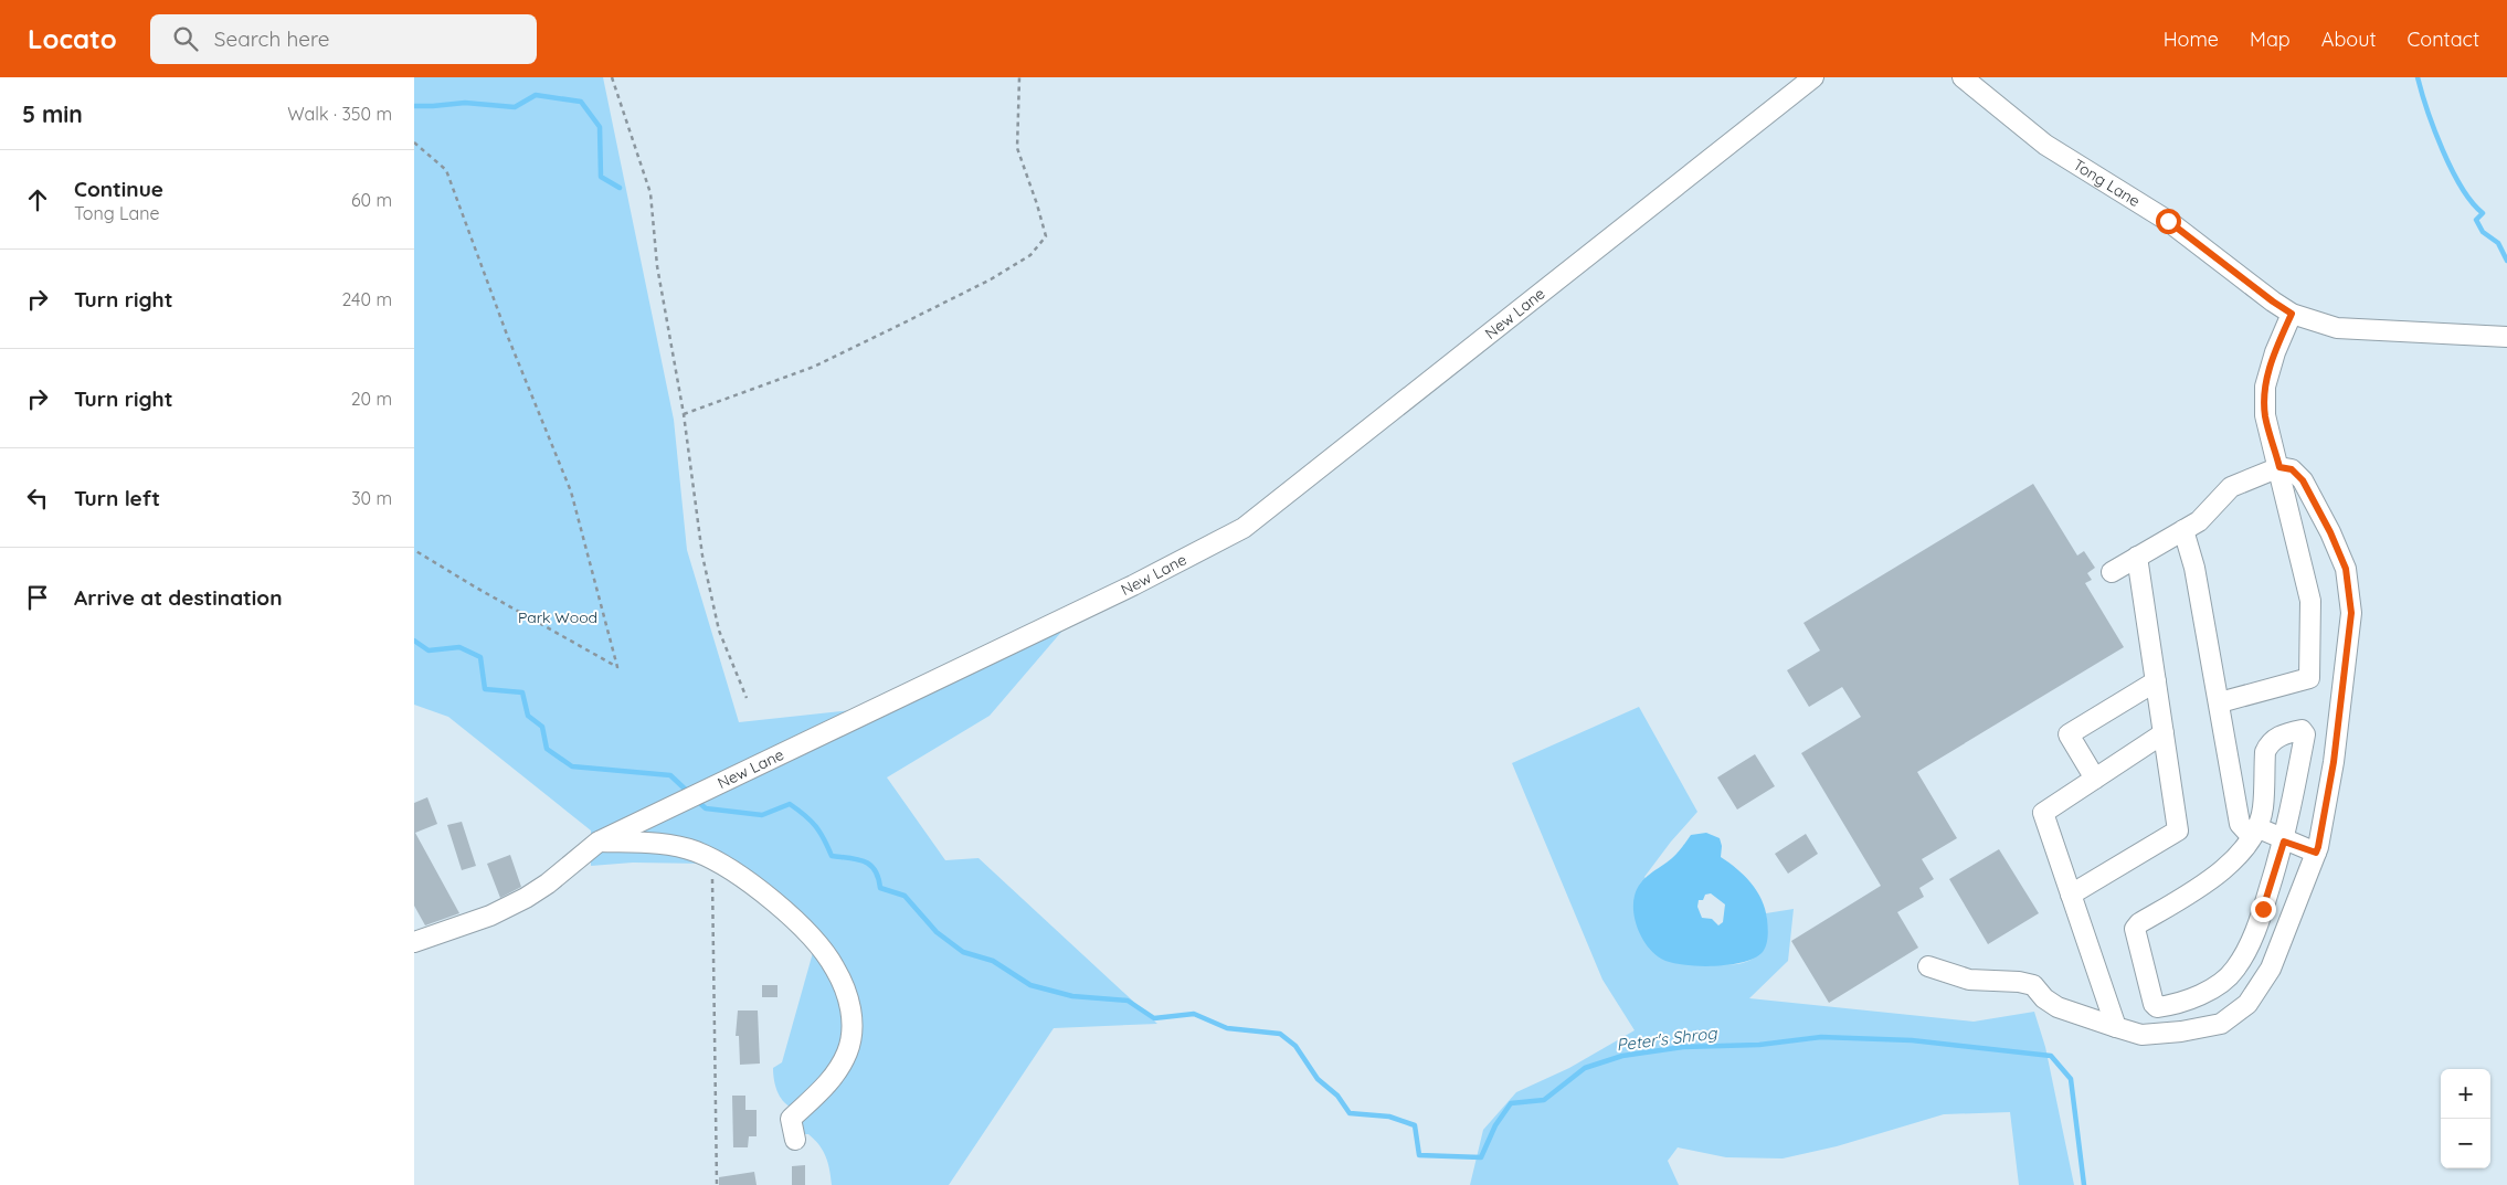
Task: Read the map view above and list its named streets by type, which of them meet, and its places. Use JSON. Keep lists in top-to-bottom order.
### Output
{
  "streets": {
    "street": ["Tong Lane", "New Lane"]
  },
  "water": ["Peter's Shrog"],
  "parks": ["Park Wood"],
  "page": {
    "header": "Locato",
    "search": "Search here",
    "nav": [
      "Home",
      "Map",
      "About",
      "Contact"
    ],
    "heading": ["5 min", "Walk · 350 m"],
    "list": [
      ["Continue", "Tong Lane", "60 m"],
      ["Turn right", "240 m"],
      ["Turn right", "20 m"],
      ["Turn left", "30 m"],
      "Arrive at destination"
    ],
    "map_buttons": ["+", "−"]
  }
}
